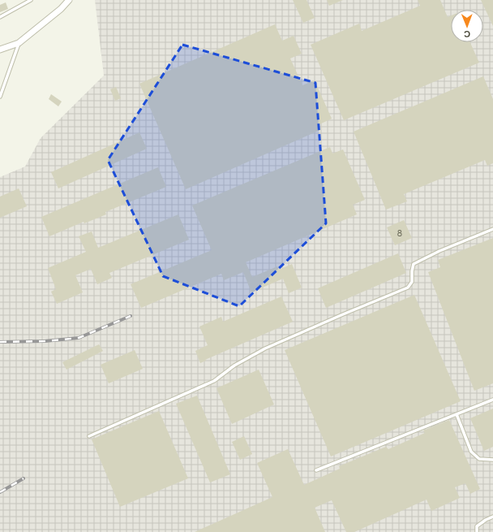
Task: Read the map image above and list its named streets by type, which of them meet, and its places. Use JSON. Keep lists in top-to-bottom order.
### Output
{
  "house_numbers": ["8"],
  "north": "bottom"
}
